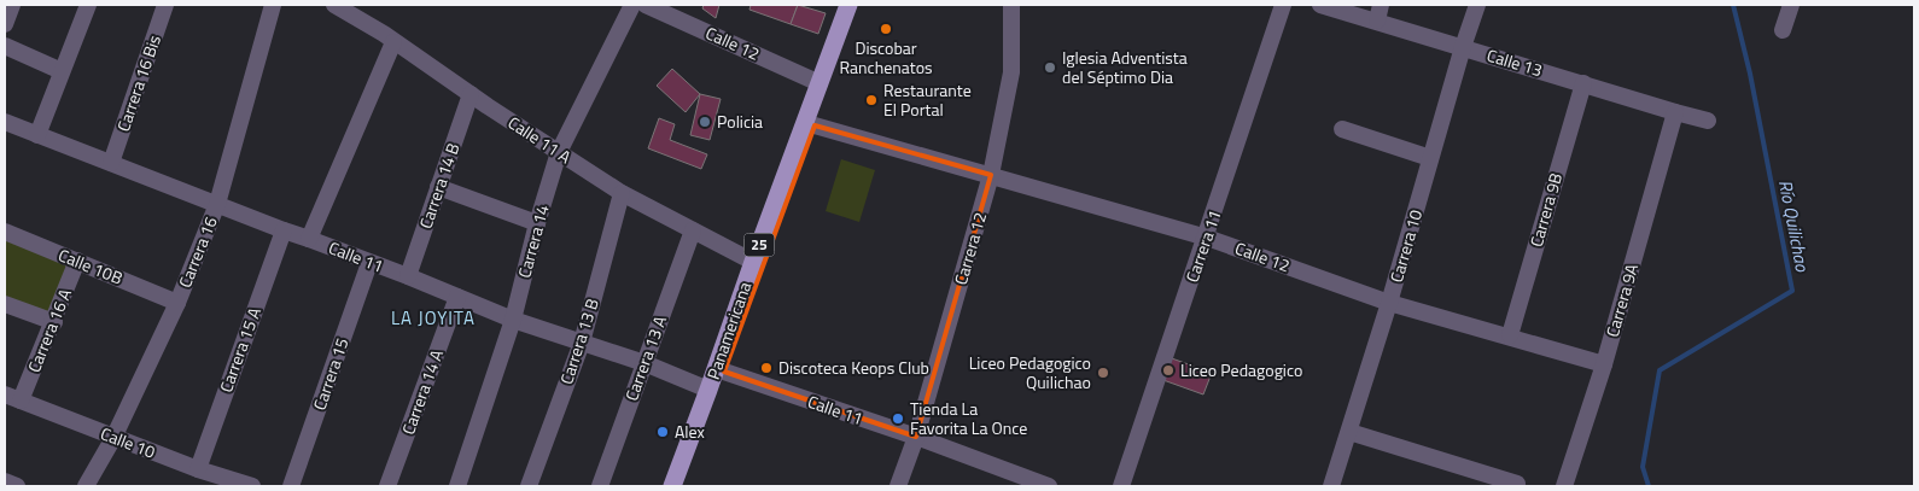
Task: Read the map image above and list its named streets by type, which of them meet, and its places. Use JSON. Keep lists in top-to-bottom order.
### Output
{
  "streets": {
    "main road": ["25", "Panamericana"],
    "street": [
      "Calle 12",
      "Calle 13",
      "Carrera 16 Bis",
      "Calle 11 A",
      "Carrera 14 B",
      "Carrera 9B",
      "Carrera 14",
      "Carrera 11",
      "Carrera 10",
      "Carrera 12",
      "Carrera 16",
      "Calle 11",
      "Calle 10B",
      "Carrera 9A",
      "Carrera 16 A",
      "Carrera 13 B",
      "Carrera 15 A",
      "Carrera 13 A",
      "Carrera 15",
      "Carrera 14 A",
      "Calle 10"
    ]
  },
  "crossings": [
    ["Calle 12", "Carrera 9B"],
    ["Calle 12", "Carrera 11"],
    ["Calle 12", "Carrera 10"],
    ["Calle 12", "Carrera 12"],
    ["Calle 12", "Carrera 9A"],
    ["Calle 12", "Panamericana"],
    ["Calle 13", "Carrera 9B"],
    ["Calle 13", "Carrera 10"],
    ["Calle 13", "Carrera 9A"],
    ["Carrera 16 Bis", "Calle 11"],
    ["Calle 11 A", "Carrera 14 B"],
    ["Calle 11 A", "Carrera 14"],
    ["Calle 11 A", "Panamericana"],
    ["Calle 11 A", "Carrera 13 B"],
    ["Calle 11 A", "Carrera 13 A"],
    ["Carrera 14 B", "Calle 11"],
    ["Carrera 14", "Calle 11"],
    ["Carrera 12", "Calle 11"],
    ["Carrera 16", "Calle 11"],
    ["Carrera 16", "Calle 10B"],
    ["Carrera 16", "Calle 10"],
    ["Calle 11", "Panamericana"],
    ["Calle 11", "Carrera 13 B"],
    ["Calle 11", "Carrera 15 A"],
    ["Calle 11", "Carrera 13 A"],
    ["Calle 11", "Carrera 15"],
    ["Calle 11", "Carrera 14 A"],
    ["Calle 10B", "Carrera 16 A"],
    ["Carrera 16 A", "Calle 10"],
    ["Carrera 15 A", "Calle 10"]
  ],
  "districts": ["LA JOYITA"],
  "water": ["Río Quilichao"],
  "places": [
    "Discobar Ranchenatos",
    "Iglesia Adventista del Séptimo Dia",
    "Restaurante El Portal",
    "Policia",
    "Discoteca Keops Club",
    "Liceo Pedagogico",
    "Liceo Pedagogico Quilichao",
    "Tienda La Favorita La Once",
    "Alex"
  ]
}
